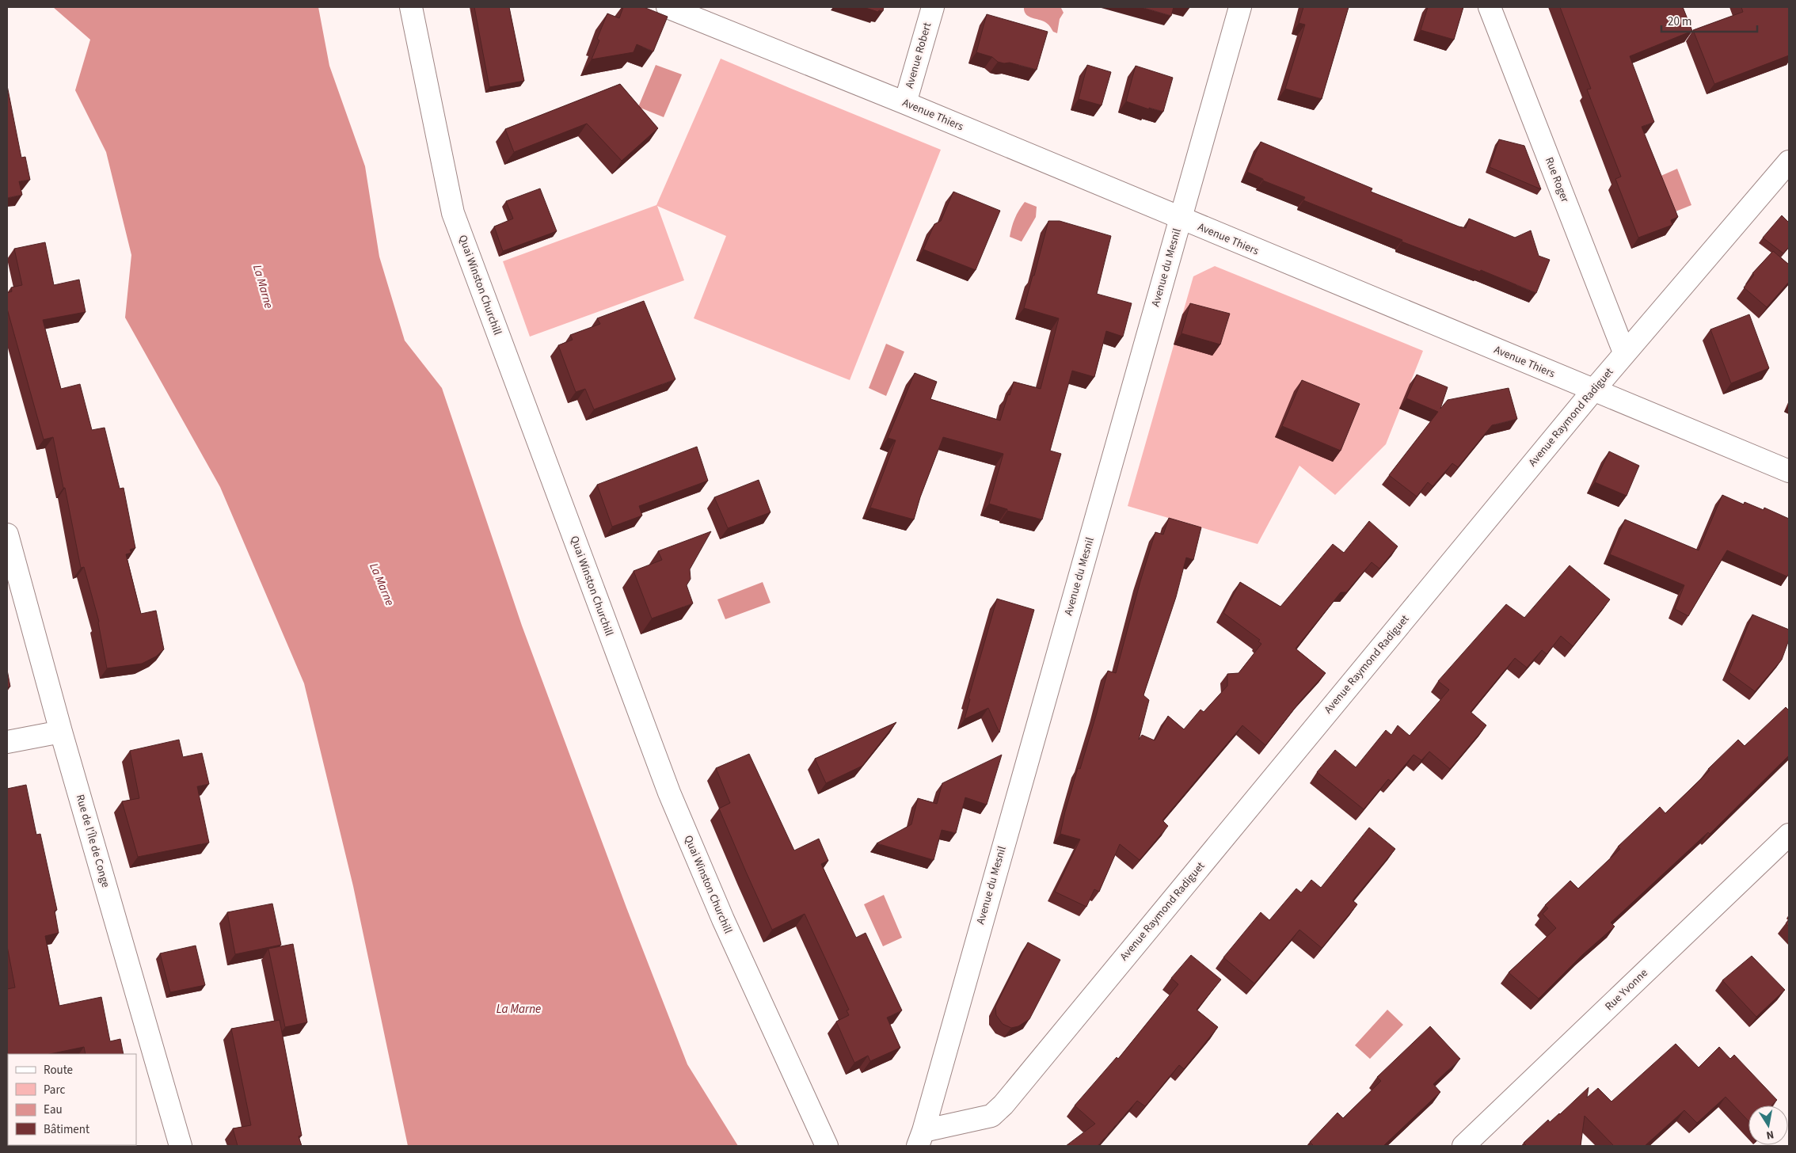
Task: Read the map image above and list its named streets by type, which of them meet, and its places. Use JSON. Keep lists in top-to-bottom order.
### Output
{
  "streets": {
    "street": [
      "Avenue Robert",
      "Avenue Thiers",
      "Rue Roger",
      "Avenue du Mesnil",
      "Quai Winston Churchill",
      "Avenue Raymond Radiguet",
      "Rue de l'Île de Conge",
      "Rue Yvonne"
    ]
  },
  "crossings": [
    ["Avenue Robert", "Avenue Thiers"],
    ["Avenue Thiers", "Avenue du Mesnil"],
    ["Avenue Thiers", "Avenue Raymond Radiguet"],
    ["Rue Roger", "Avenue Raymond Radiguet"],
    ["Avenue du Mesnil", "Avenue Raymond Radiguet"]
  ],
  "water": ["La Marne"],
  "legend": [
    "Route",
    "Parc",
    "Eau",
    "Bâtiment"
  ],
  "scale_bar": "20 m",
  "north": "bottom"
}
